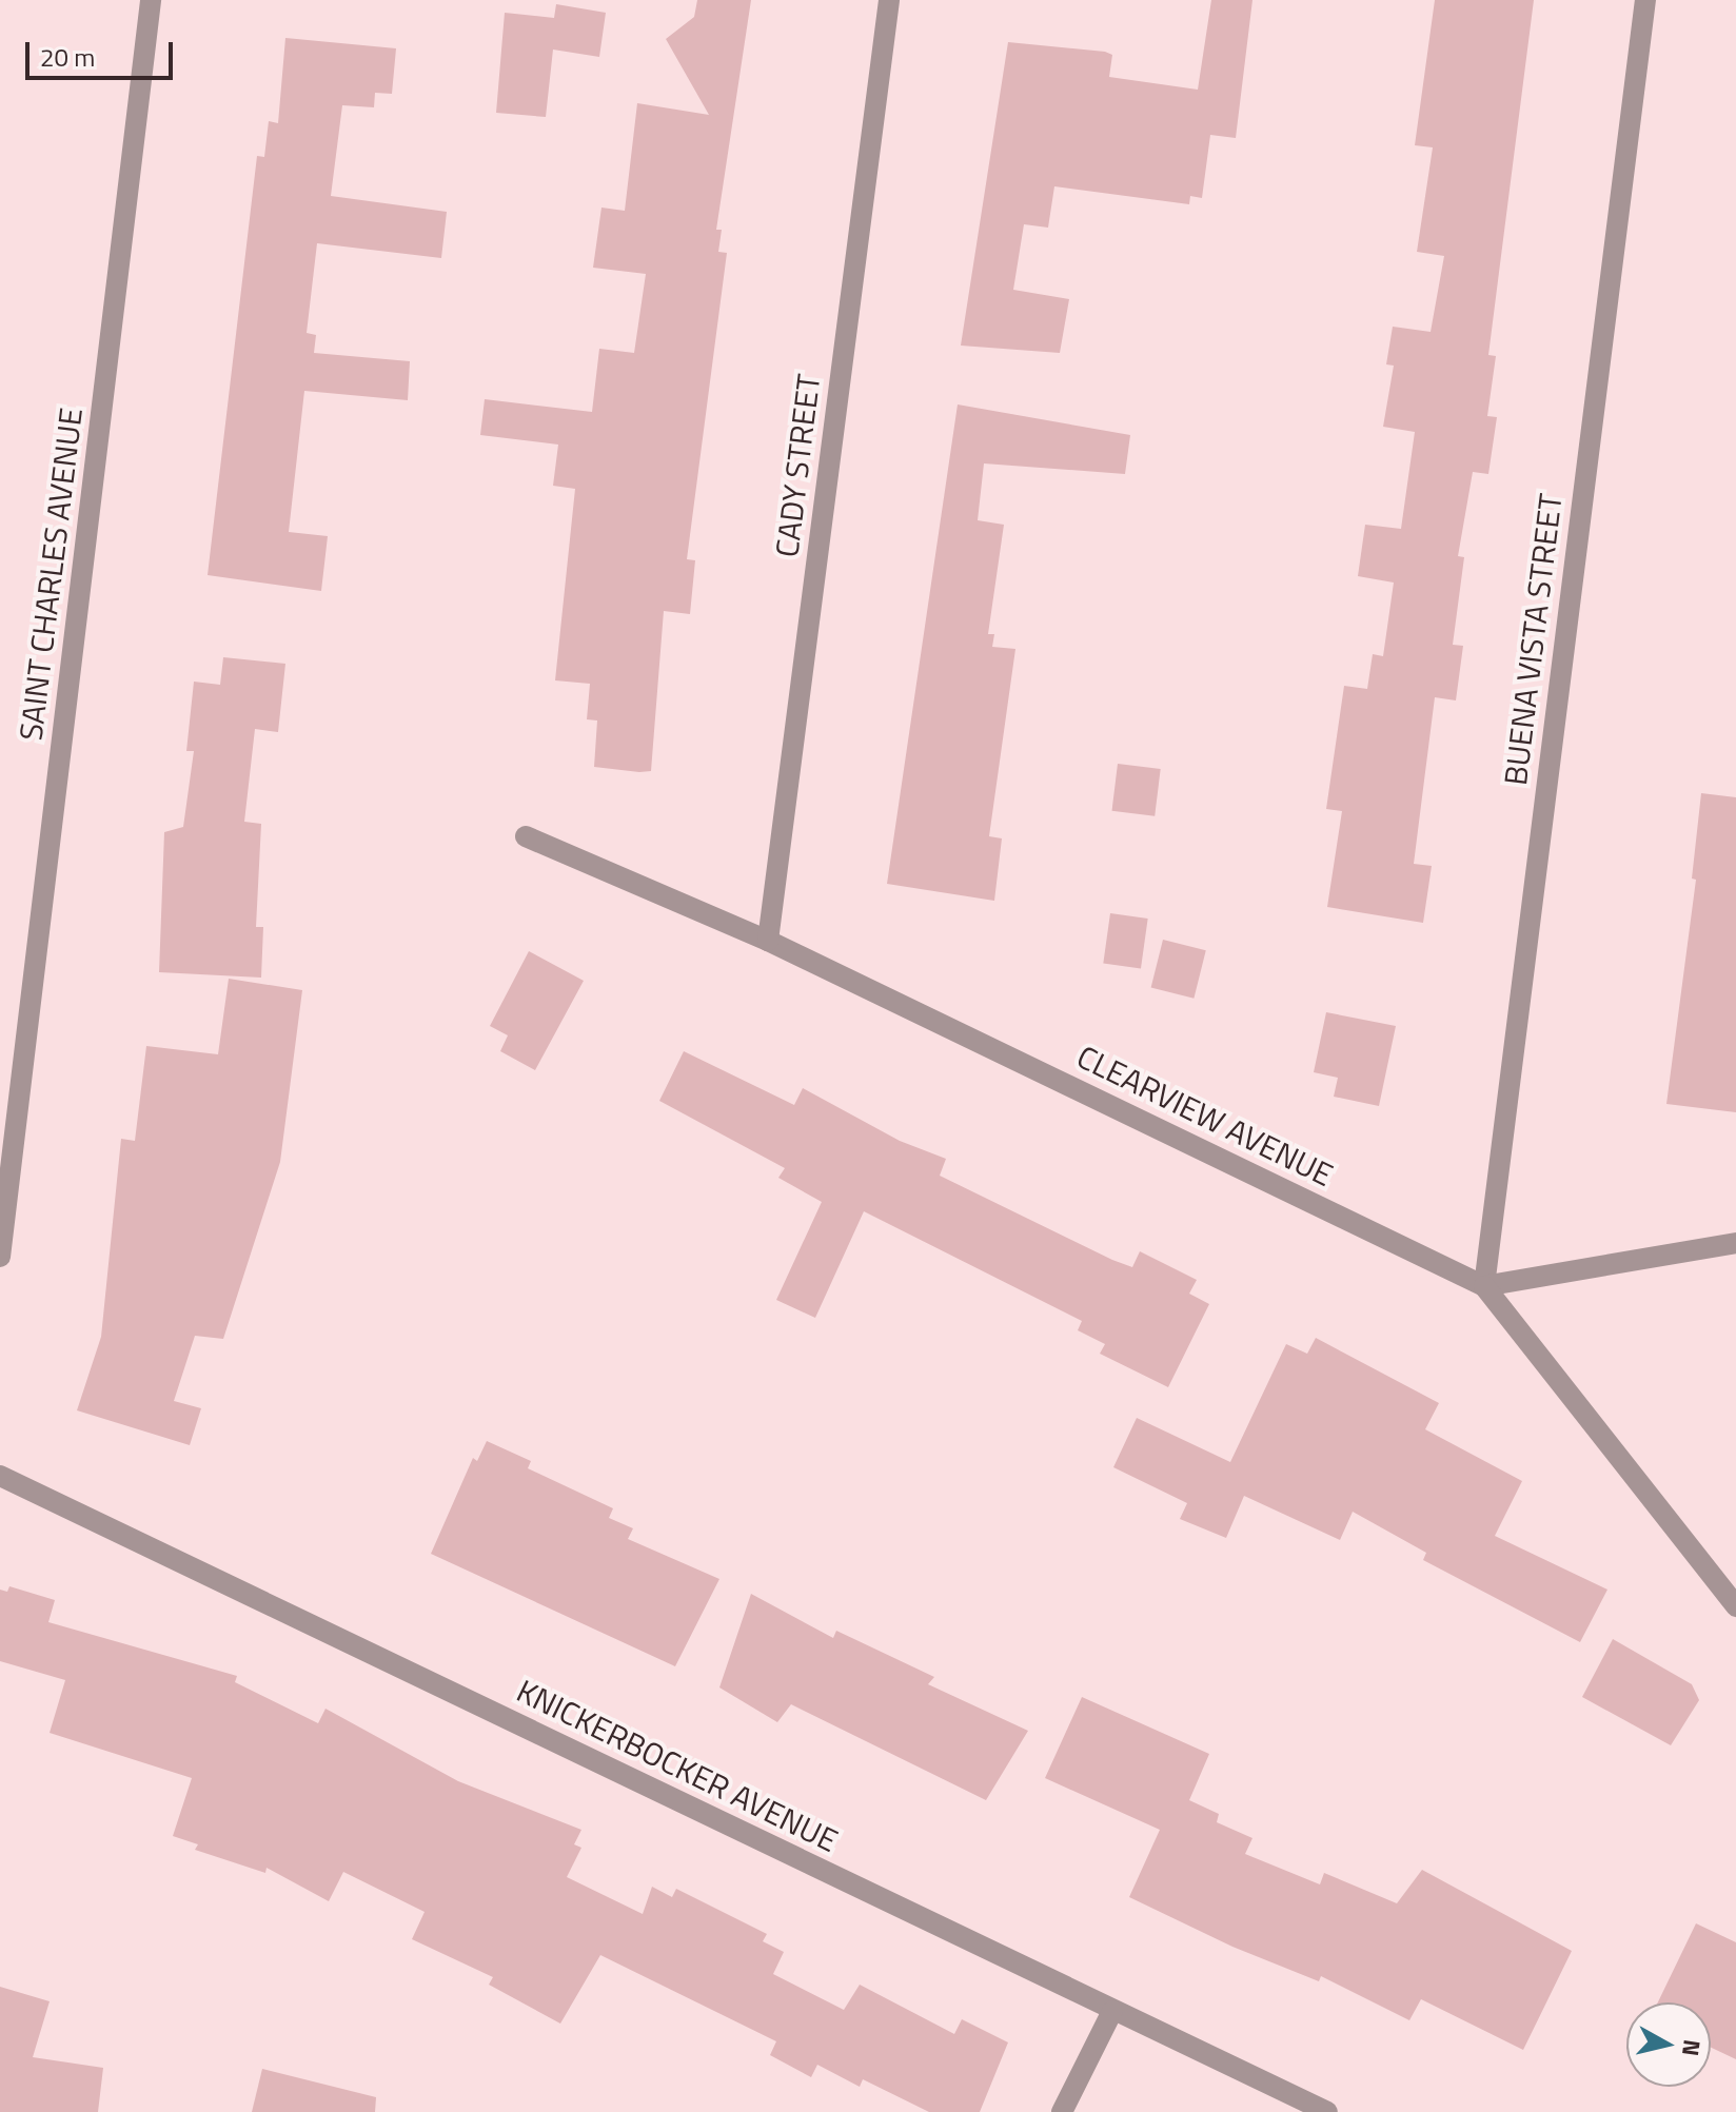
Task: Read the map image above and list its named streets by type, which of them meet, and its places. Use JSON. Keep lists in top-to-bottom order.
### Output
{
  "streets": {
    "street": [
      "CADY STREET",
      "SAINT CHARLES AVENUE",
      "BUENA VISTA STREET",
      "CLEARVIEW AVENUE",
      "KNICKERBOCKER AVENUE"
    ]
  },
  "crossings": [
    ["CADY STREET", "CLEARVIEW AVENUE"],
    ["BUENA VISTA STREET", "CLEARVIEW AVENUE"]
  ],
  "scale_bar": "20 m",
  "north": "right"
}
